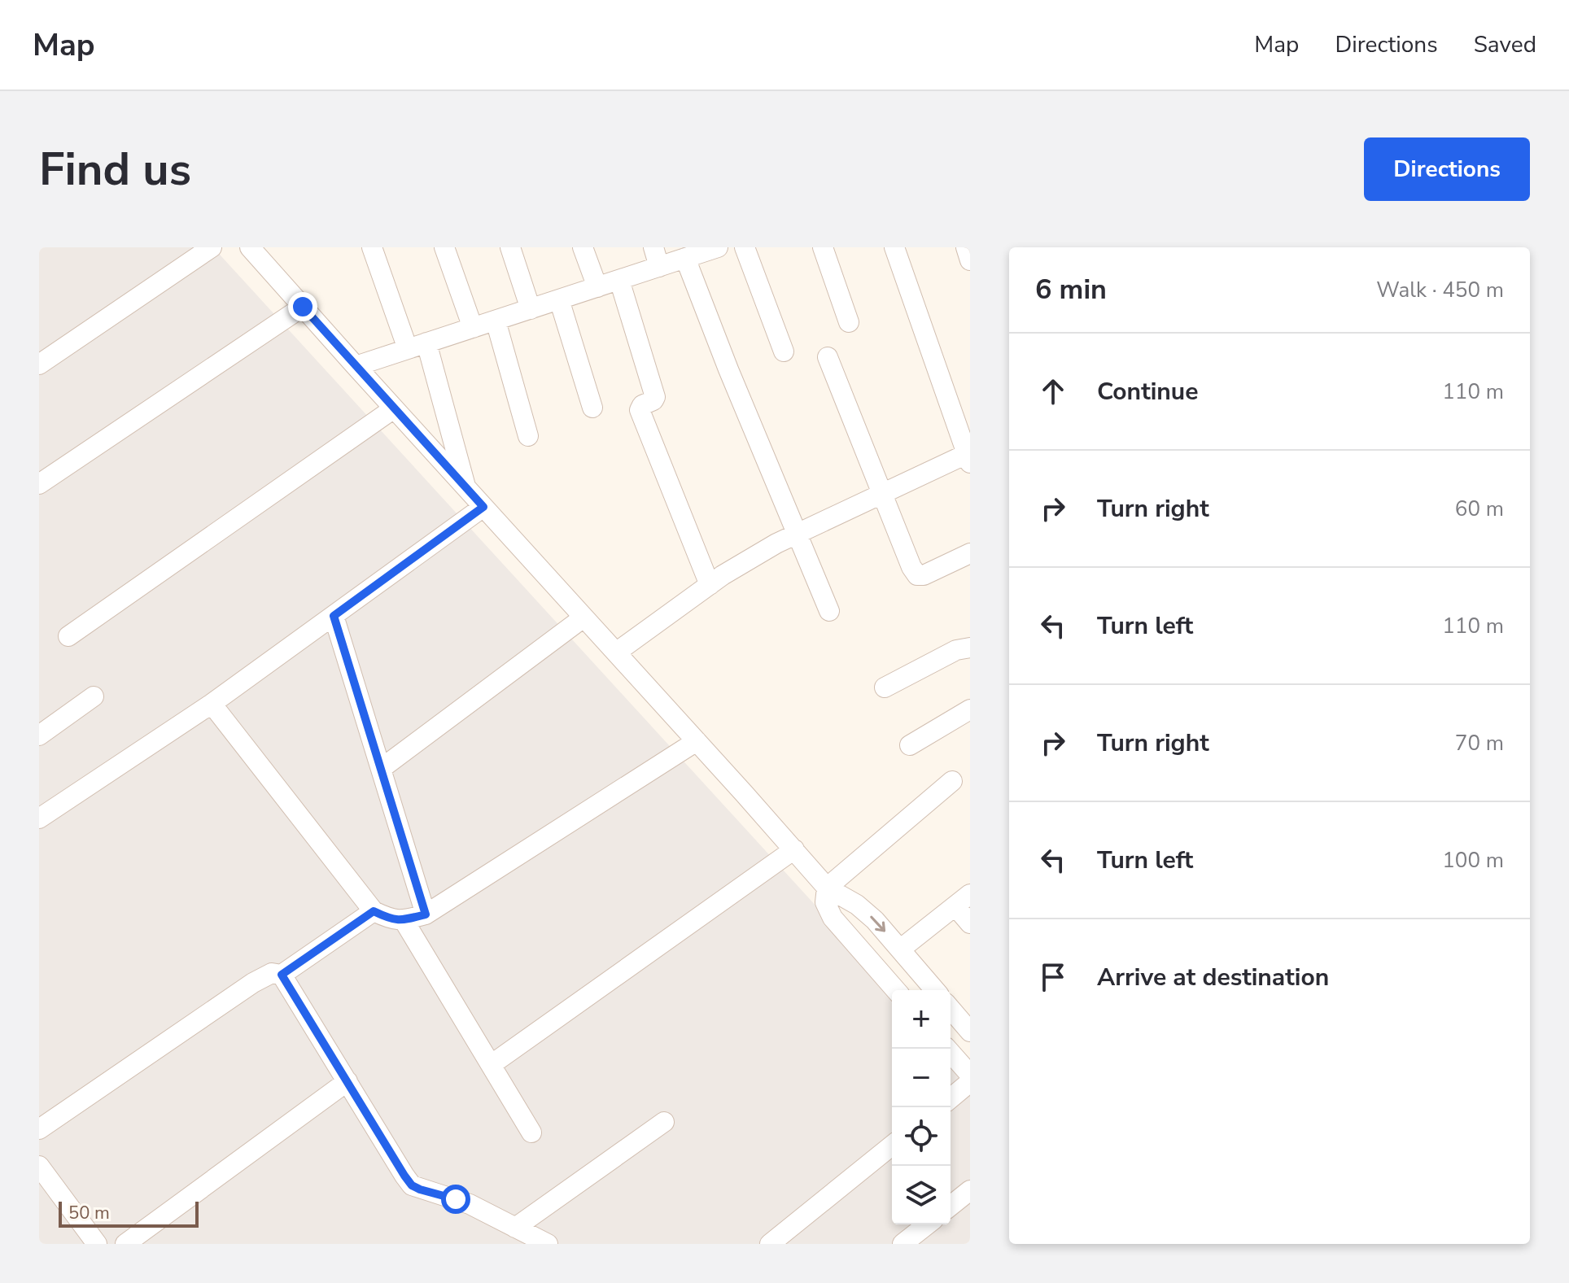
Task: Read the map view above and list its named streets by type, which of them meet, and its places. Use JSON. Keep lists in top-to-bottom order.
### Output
{
  "scale_bar": "50 m",
  "page": {
    "header": "Map",
    "nav": ["Map", "Directions", "Saved"],
    "buttons": "Directions",
    "title": "Find us",
    "heading": ["6 min", "Walk · 450 m"],
    "list": [
      ["Continue", "110 m"],
      ["Turn right", "60 m"],
      ["Turn left", "110 m"],
      ["Turn right", "70 m"],
      ["Turn left", "100 m"],
      "Arrive at destination"
    ],
    "map_buttons": ["+", "−"],
    "scale": "50 m"
  }
}
